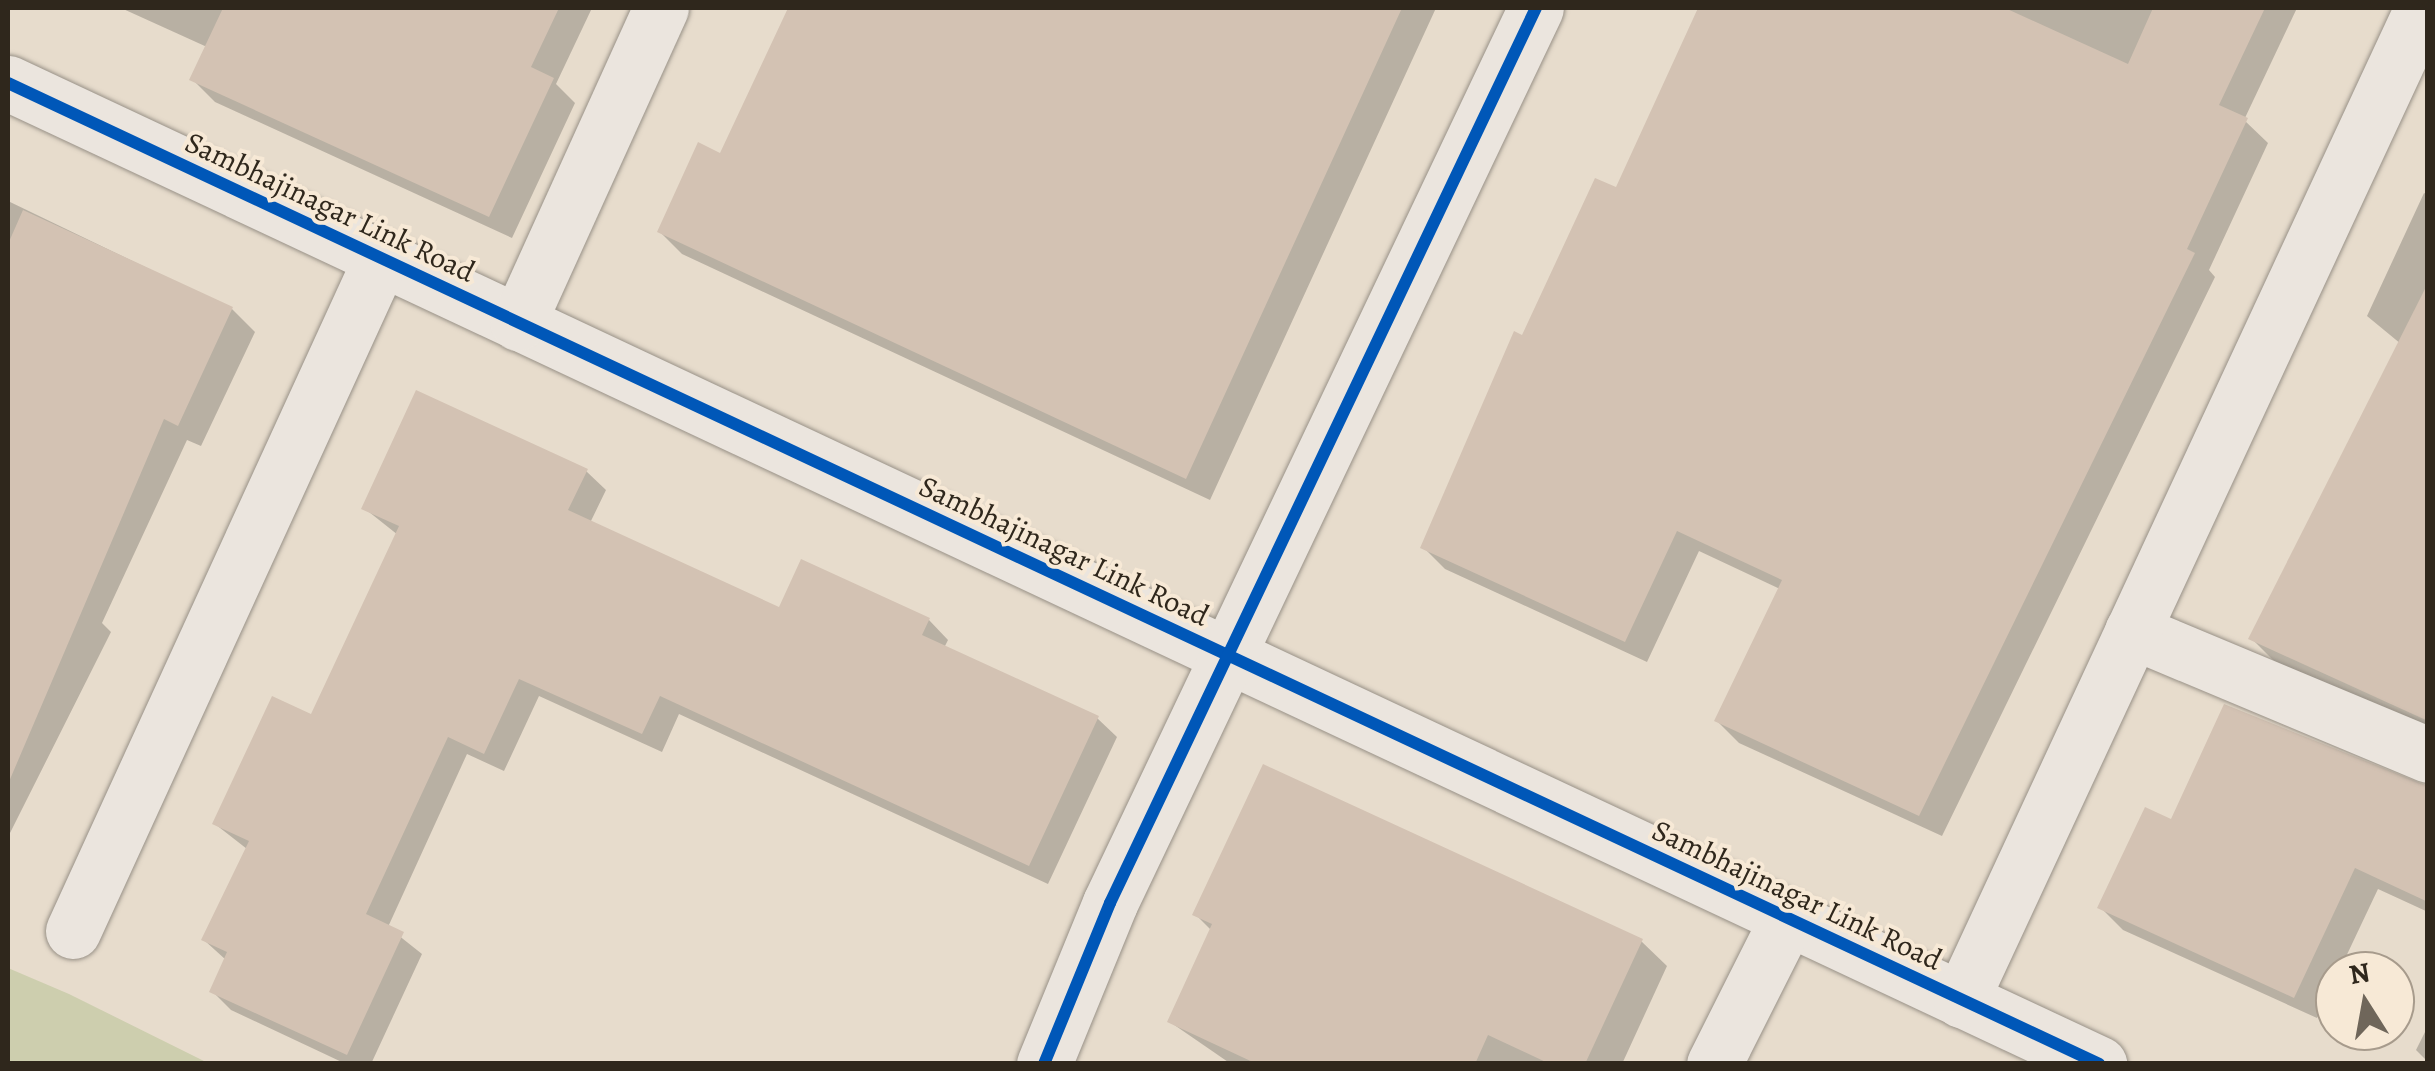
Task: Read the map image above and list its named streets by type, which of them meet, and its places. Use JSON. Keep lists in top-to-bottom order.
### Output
{
  "streets": {
    "street": ["Sambhajinagar Link Road"]
  },
  "north": "top"
}
